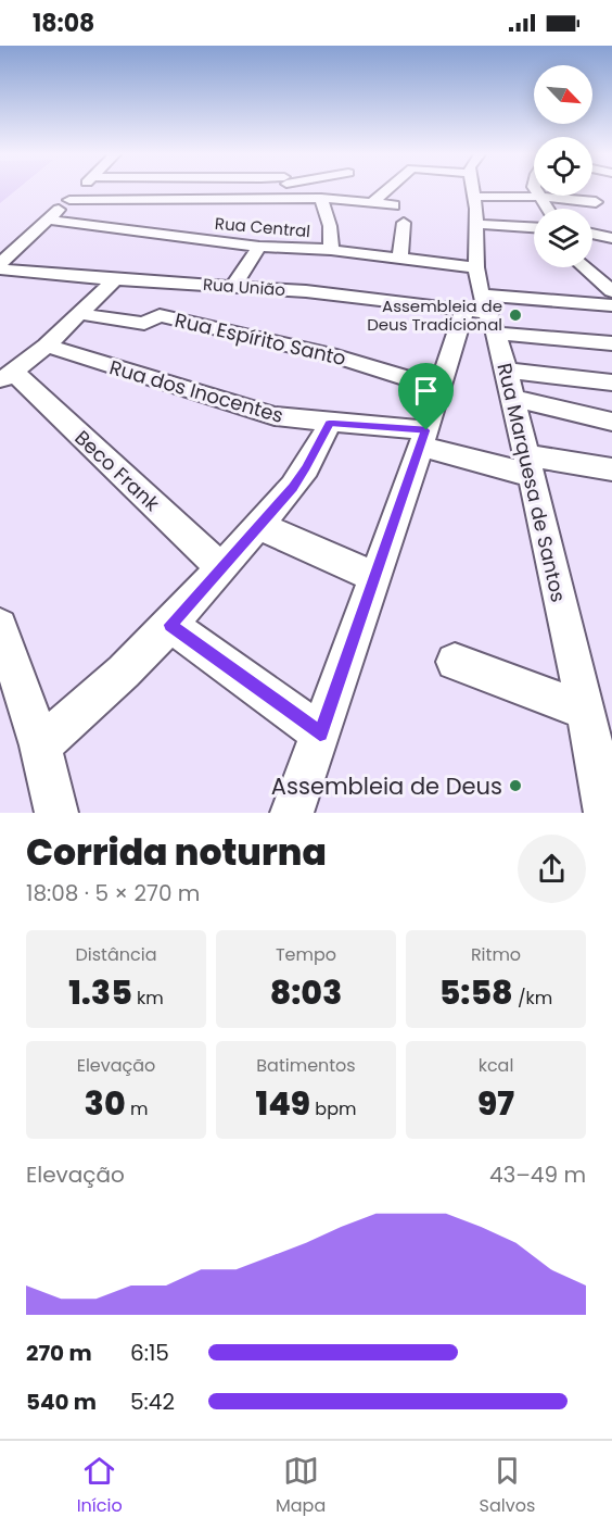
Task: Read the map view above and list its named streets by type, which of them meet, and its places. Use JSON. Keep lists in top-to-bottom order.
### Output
{
  "streets": {
    "street": [
      "Rua Central",
      "Rua União",
      "Rua Espírito Santo",
      "Rua dos Inocentes",
      "Beco Frank",
      "Rua Marquesa de Santos"
    ]
  },
  "crossings": [
    ["Rua Central", "Rua Marquesa de Santos"],
    ["Rua União", "Rua Marquesa de Santos"],
    ["Rua dos Inocentes", "Rua Marquesa de Santos"]
  ],
  "places": ["Assembleia de Deus Tradicional", "Assembleia de Deus"],
  "north": "bottom right",
  "page": {
    "status": "18:08",
    "heading": ["Corrida noturna", "18:08 · 5 × 270 m"],
    "stats": [
      ["Distância", "1.35 km"],
      ["Tempo", "8:03"],
      ["Ritmo", "5:58 /km"],
      ["Elevação", "30 m"],
      ["Batimentos", "149 bpm"],
      ["kcal", "97"]
    ],
    "chart": ["Elevação", "43–49 m"],
    "list": [
      {
        "name": "270 m",
        "note": "6:15"
      },
      {
        "name": "540 m",
        "note": "5:42"
      }
    ],
    "tabs": ["Início", "Mapa", "Salvos"]
  }
}
